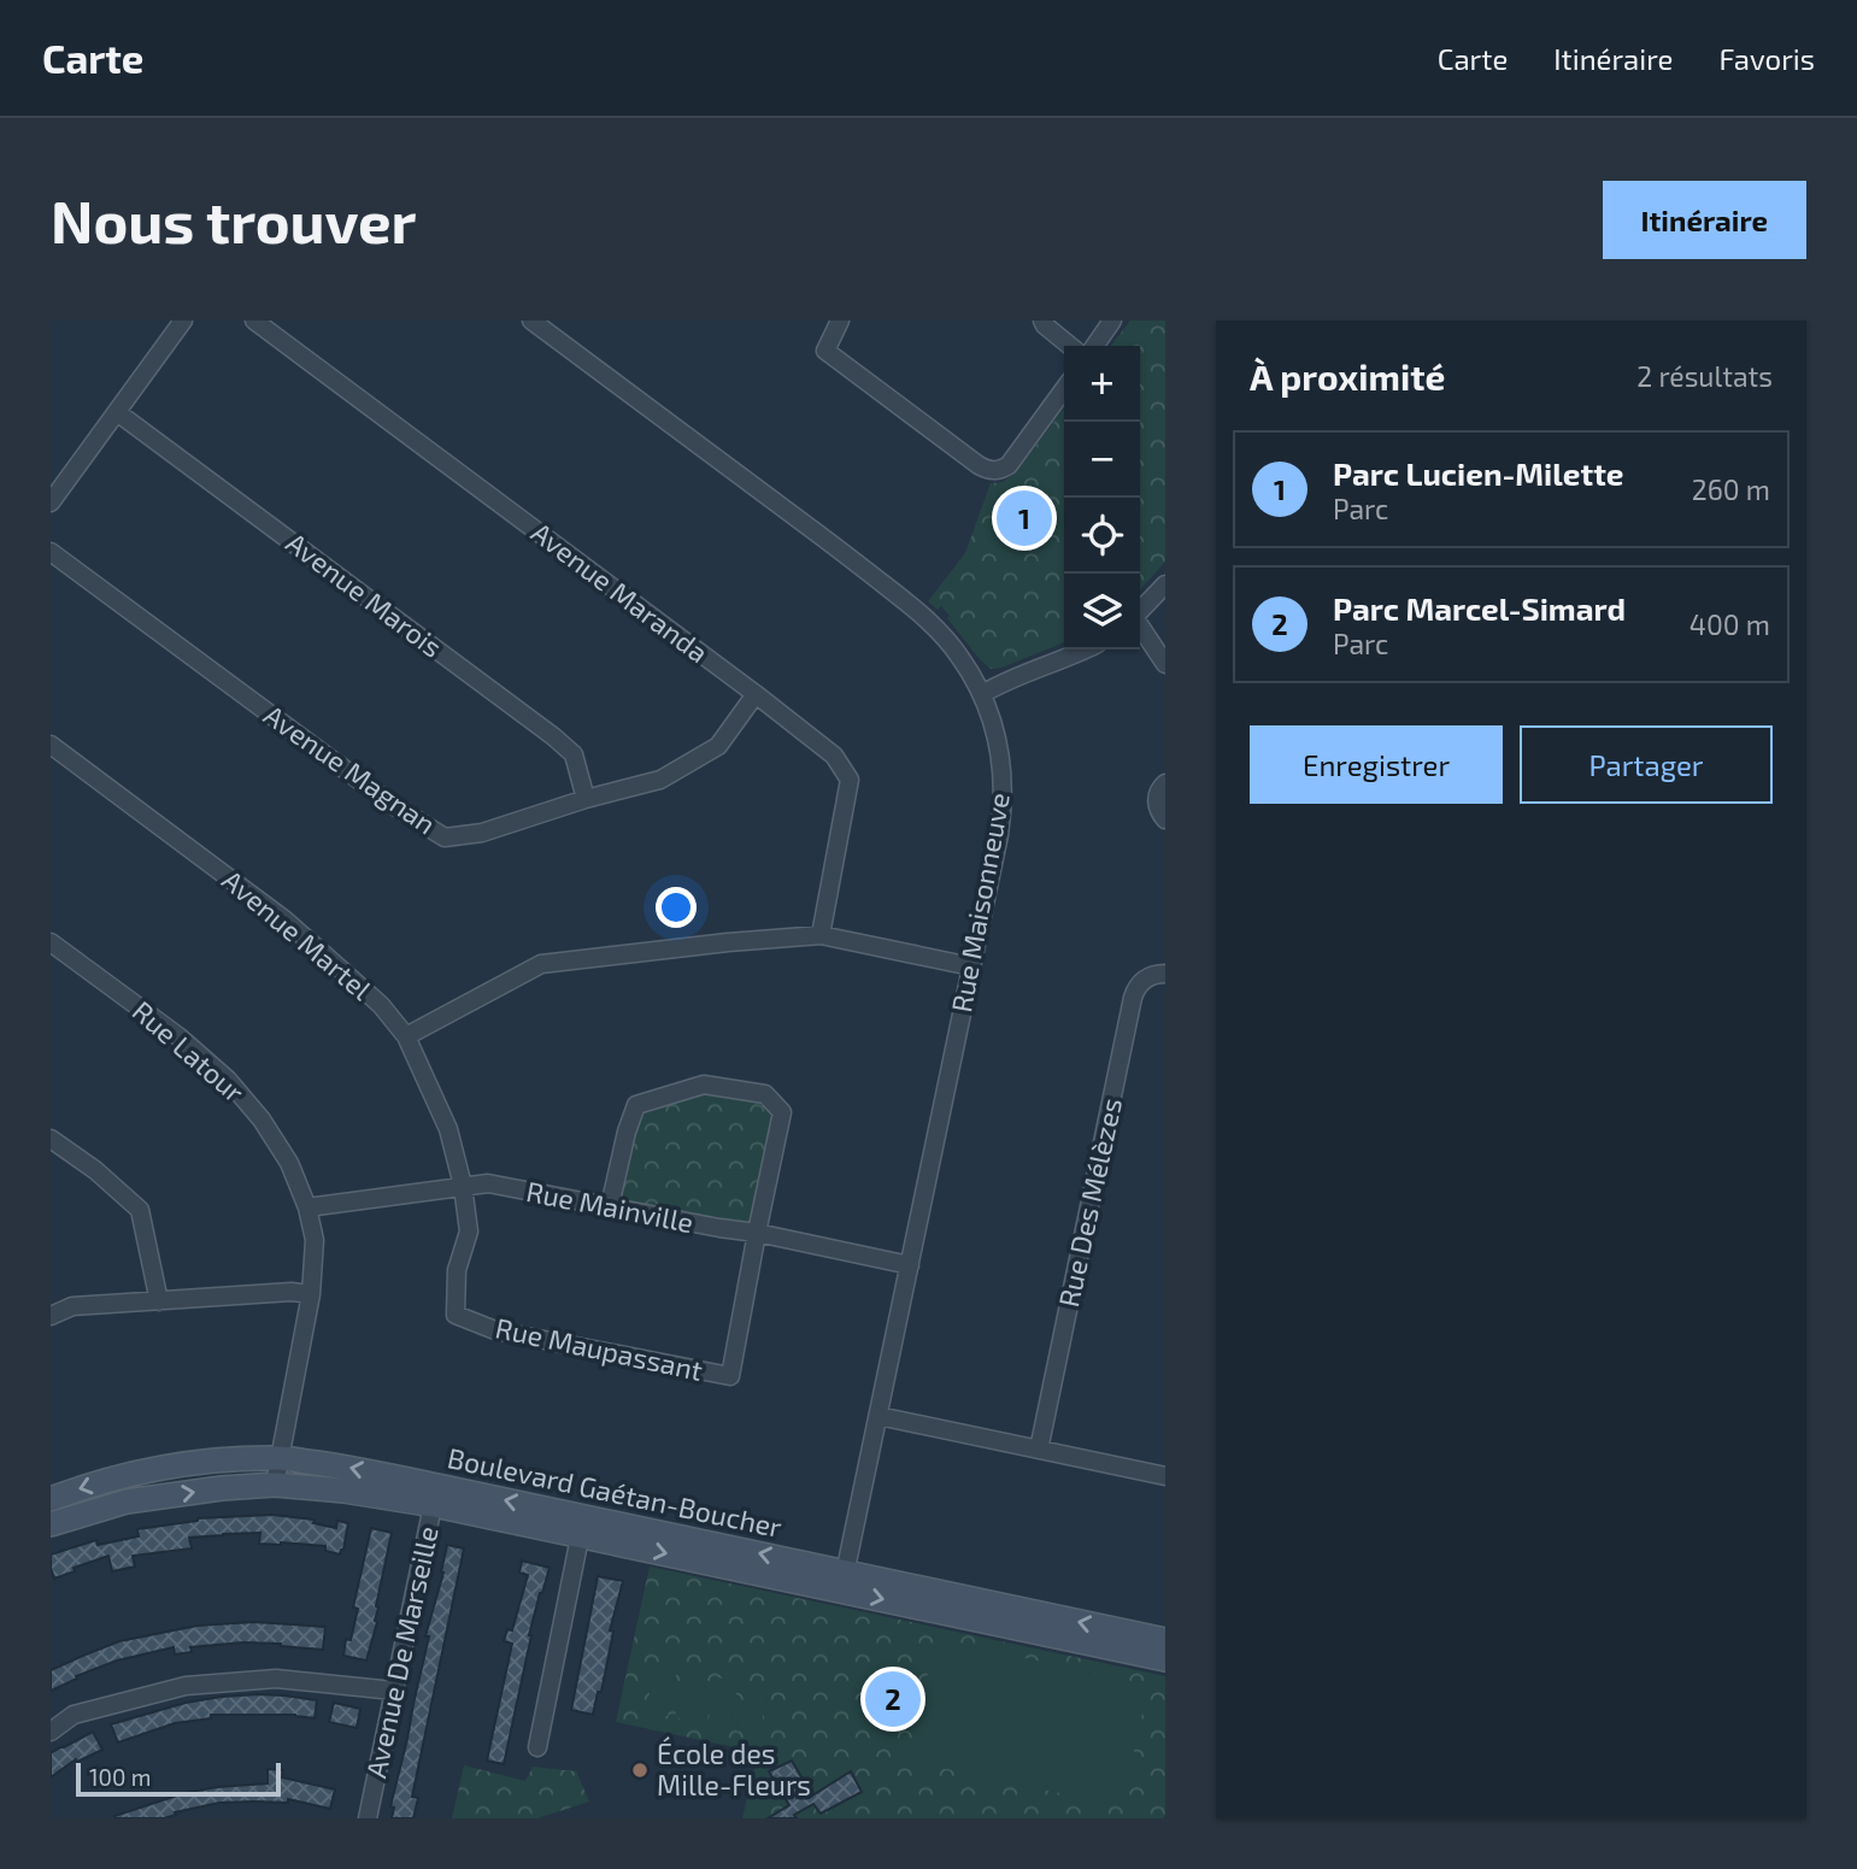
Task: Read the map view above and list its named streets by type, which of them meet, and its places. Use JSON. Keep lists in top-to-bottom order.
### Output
{
  "streets": {
    "street": [
      "Avenue Maranda",
      "Avenue Marois",
      "Avenue Magnan",
      "Rue Maisonneuve",
      "Avenue Martel",
      "Rue Latour",
      "Rue Des Mélèzes",
      "Rue Mainville",
      "Rue Maupassant",
      "Boulevard Gaétan-Boucher",
      "Avenue De Marseille"
    ]
  },
  "crossings": [
    ["Avenue Maranda", "Avenue Magnan"],
    ["Avenue Marois", "Avenue Magnan"],
    ["Rue Maisonneuve", "Rue Mainville"],
    ["Rue Maisonneuve", "Boulevard Gaétan-Boucher"],
    ["Avenue Martel", "Rue Mainville"],
    ["Avenue Martel", "Rue Maupassant"],
    ["Rue Latour", "Rue Mainville"],
    ["Rue Latour", "Boulevard Gaétan-Boucher"],
    ["Rue Mainville", "Rue Maupassant"],
    ["Boulevard Gaétan-Boucher", "Avenue De Marseille"]
  ],
  "places": ["École des Mille-Fleurs"],
  "scale_bar": "100 m",
  "page": {
    "header": "Carte",
    "nav": ["Carte", "Itinéraire", "Favoris"],
    "buttons": [
      "Itinéraire",
      ["Enregistrer", "Partager"]
    ],
    "title": "Nous trouver",
    "heading": ["À proximité", "2 résultats"],
    "map_buttons": ["+", "−"],
    "list": [
      {
        "mark": "1",
        "name": "Parc Lucien-Milette",
        "note": "Parc",
        "value": "260 m"
      },
      {
        "mark": "2",
        "name": "Parc Marcel-Simard",
        "note": "Parc",
        "value": "400 m"
      }
    ],
    "pins": ["1", "2"],
    "scale": "100 m"
  }
}
